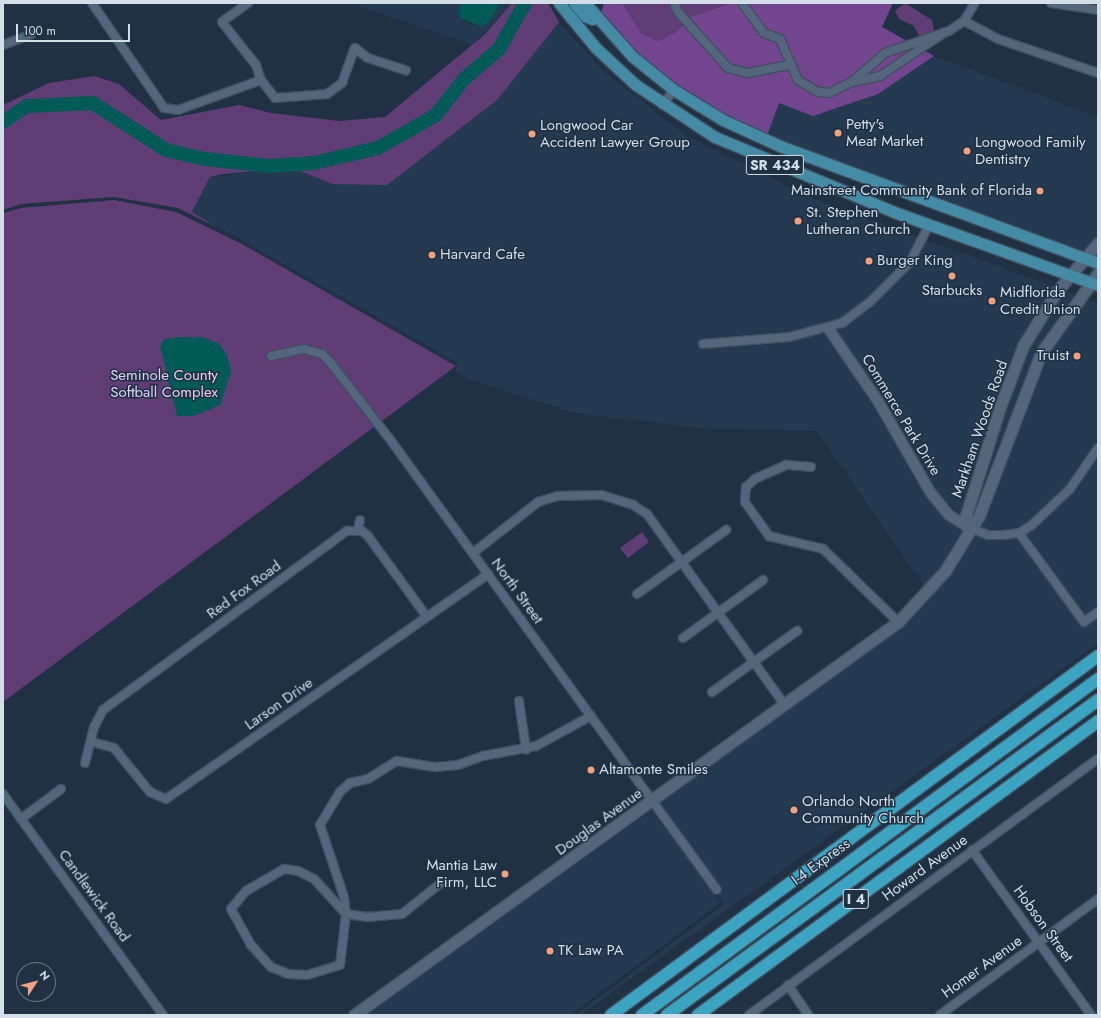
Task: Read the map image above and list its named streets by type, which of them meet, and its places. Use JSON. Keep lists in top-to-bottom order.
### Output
{
  "streets": {
    "highway": ["I-4 Express", "I 4"],
    "main road": ["SR 434", "Markham Woods Road", "Douglas Avenue"],
    "street": [
      "Commerce Park Drive",
      "Red Fox Road",
      "North Street",
      "Larson Drive",
      "Howard Avenue",
      "Candlewick Road",
      "Hobson Street",
      "Homer Avenue"
    ]
  },
  "crossings": [
    ["SR 434", "Markham Woods Road"],
    ["Commerce Park Drive", "Markham Woods Road"],
    ["Commerce Park Drive", "Douglas Avenue"],
    ["Markham Woods Road", "Douglas Avenue"],
    ["Red Fox Road", "Larson Drive"],
    ["North Street", "Larson Drive"],
    ["North Street", "Douglas Avenue"],
    ["Howard Avenue", "Hobson Street"],
    ["Hobson Street", "Homer Avenue"]
  ],
  "parks": ["Seminole County Softball Complex"],
  "places": [
    "Petty's Meat Market",
    "Longwood Car Accident Lawyer Group",
    "Longwood Family Dentistry",
    "Mainstreet Community Bank of Florida",
    "St. Stephen Lutheran Church",
    "Harvard Cafe",
    "Burger King",
    "Starbucks",
    "Midflorida Credit Union",
    "Truist",
    "Altamonte Smiles",
    "Orlando North Community Church",
    "Mantia Law Firm, LLC",
    "TK Law PA"
  ],
  "scale_bar": "100 m",
  "north": "top right"
}
